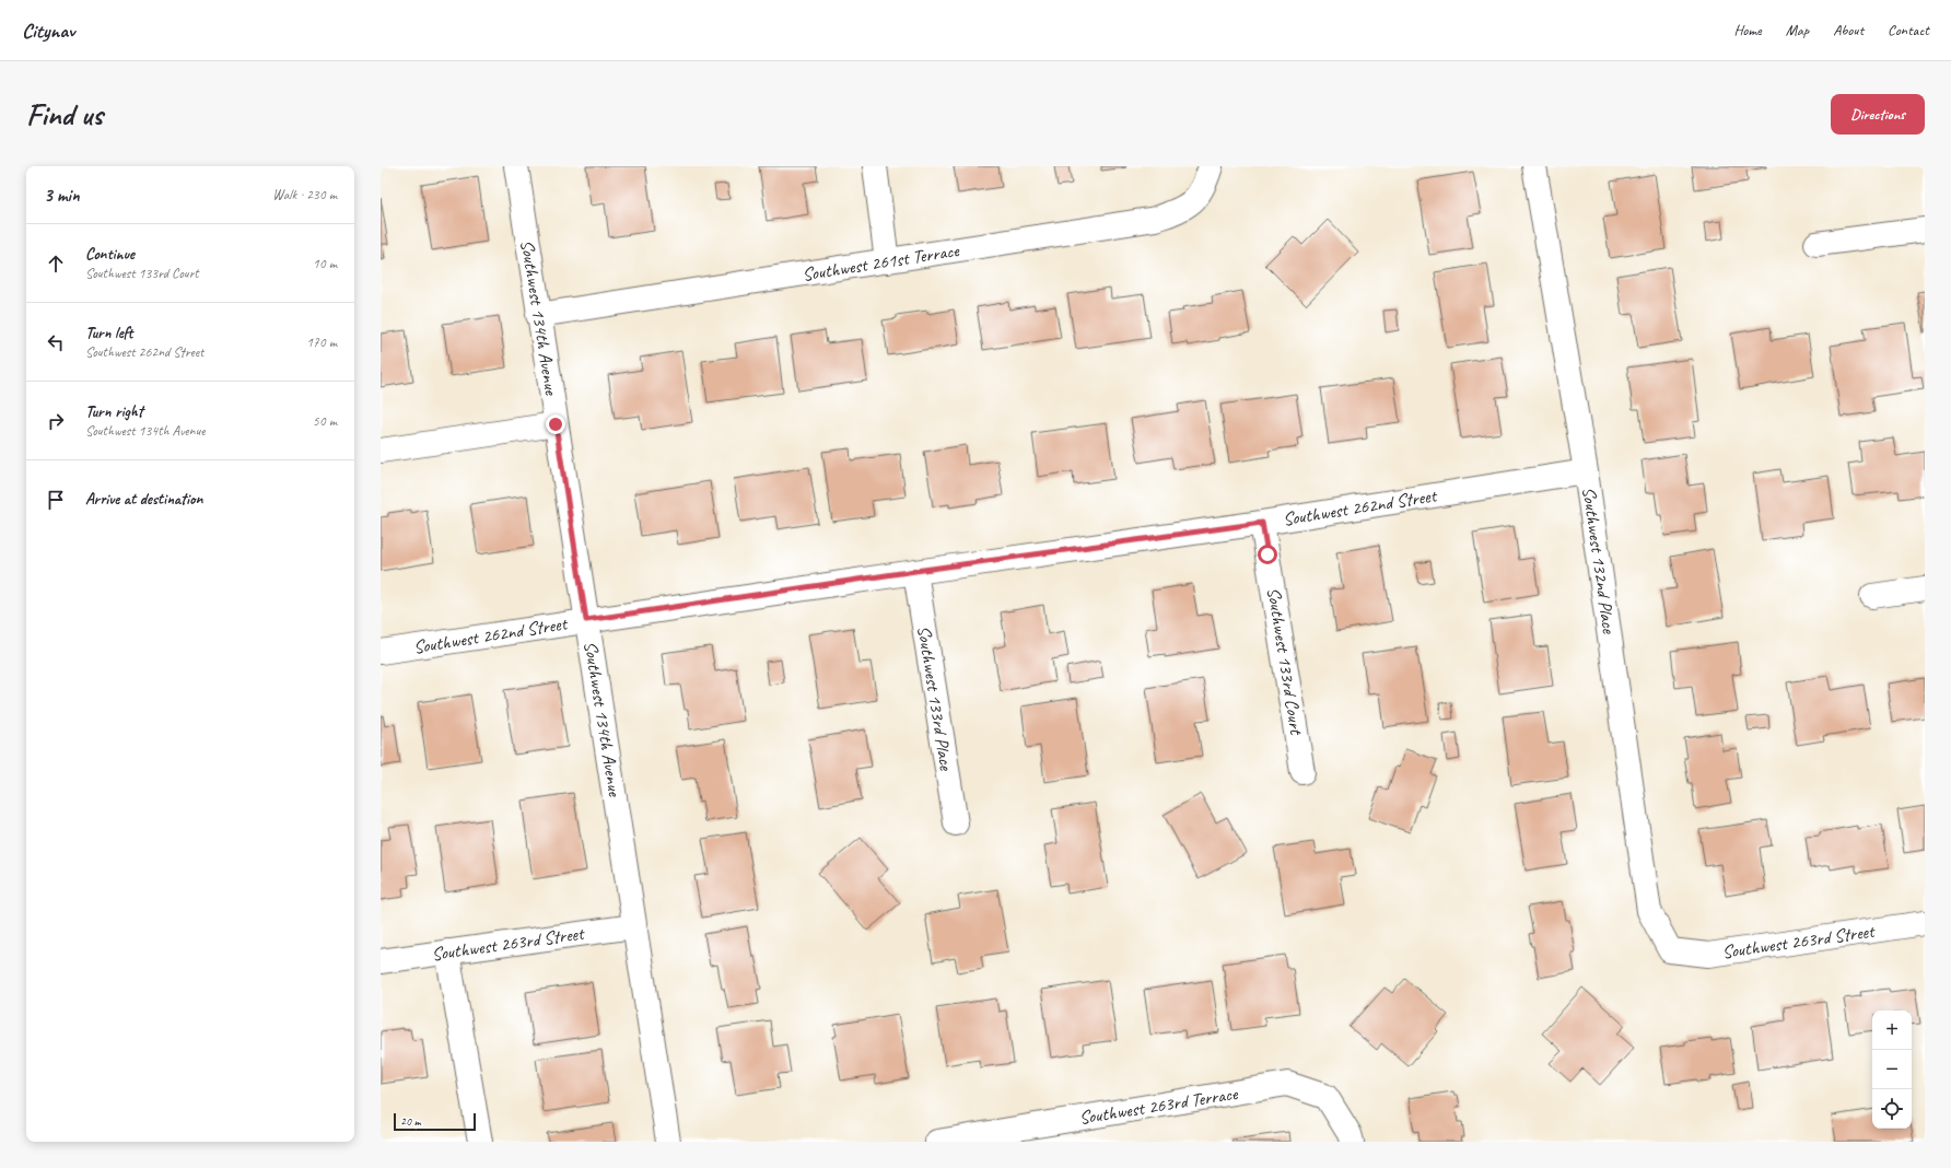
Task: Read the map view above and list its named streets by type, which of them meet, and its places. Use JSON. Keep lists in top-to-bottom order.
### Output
{
  "streets": {
    "street": [
      "Southwest 261st Terrace",
      "Southwest 134th Avenue",
      "Southwest 262nd Street",
      "Southwest 132nd Place",
      "Southwest 133rd Court",
      "Southwest 133rd Place",
      "Southwest 263rd Street",
      "Southwest 263rd Terrace"
    ]
  },
  "crossings": [
    ["Southwest 261st Terrace", "Southwest 134th Avenue"],
    ["Southwest 134th Avenue", "Southwest 262nd Street"],
    ["Southwest 134th Avenue", "Southwest 263rd Street"],
    ["Southwest 262nd Street", "Southwest 132nd Place"],
    ["Southwest 262nd Street", "Southwest 133rd Court"],
    ["Southwest 262nd Street", "Southwest 133rd Place"],
    ["Southwest 132nd Place", "Southwest 263rd Street"]
  ],
  "scale_bar": "20 m",
  "page": {
    "header": "Citynav",
    "nav": [
      "Home",
      "Map",
      "About",
      "Contact"
    ],
    "buttons": "Directions",
    "title": "Find us",
    "heading": ["3 min", "Walk · 230 m"],
    "list": [
      ["Continue", "Southwest 133rd Court", "10 m"],
      ["Turn left", "Southwest 262nd Street", "170 m"],
      ["Turn right", "Southwest 134th Avenue", "50 m"],
      "Arrive at destination"
    ],
    "map_buttons": ["+", "−"],
    "scale": "20 m"
  }
}
